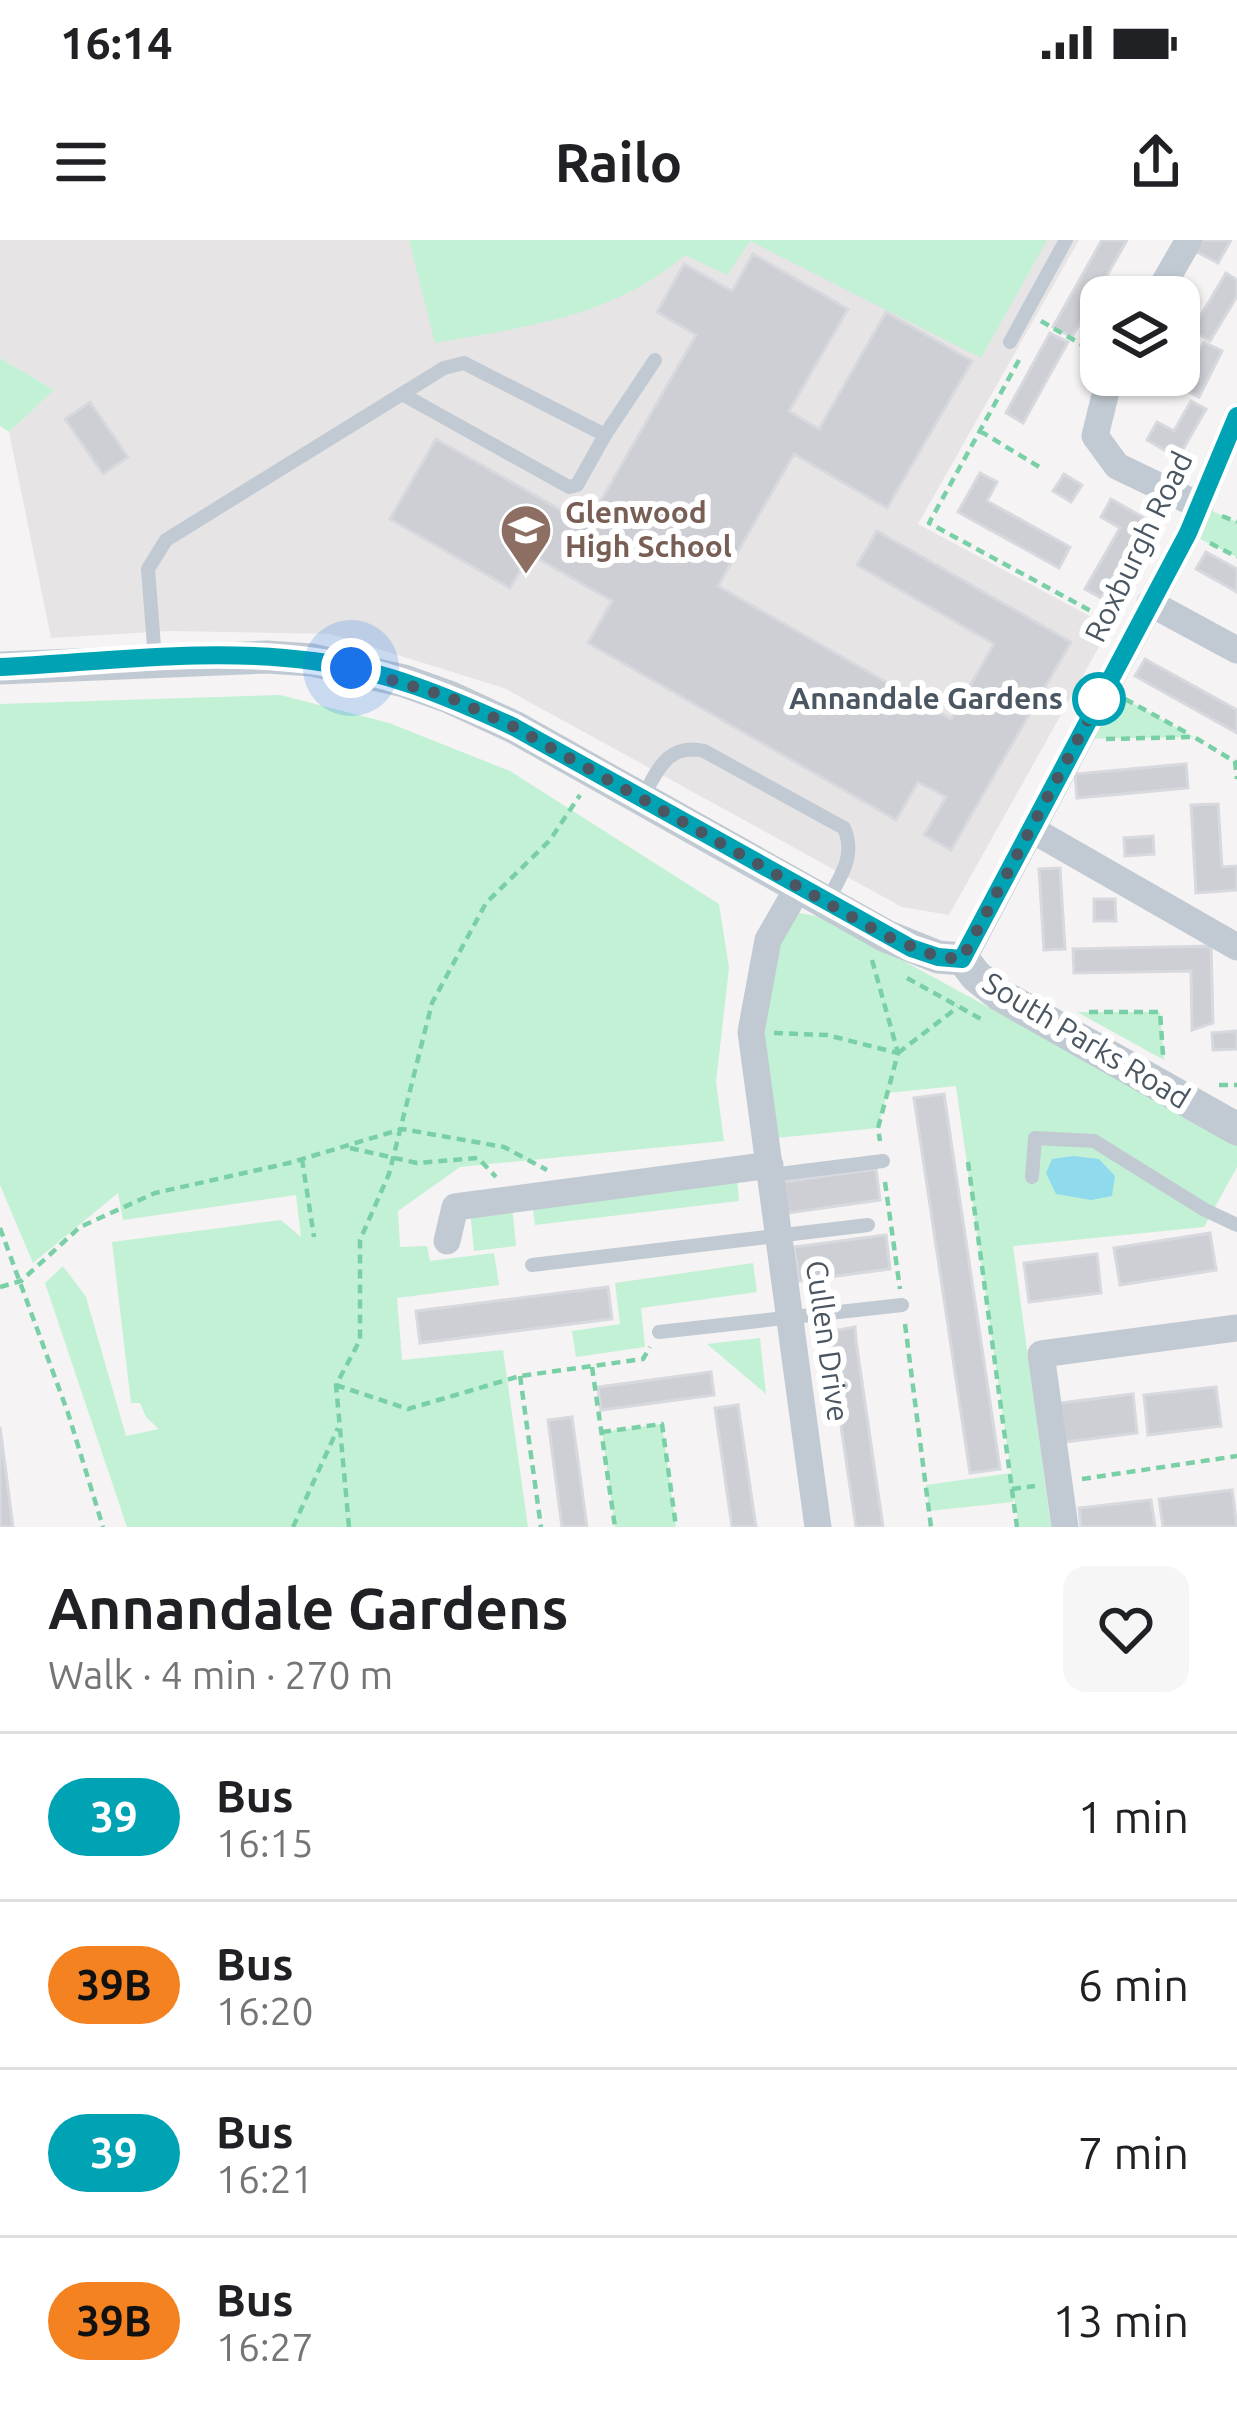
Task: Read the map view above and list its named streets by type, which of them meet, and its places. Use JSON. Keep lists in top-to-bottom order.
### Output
{
  "streets": {
    "street": ["Roxburgh Road", "South Parks Road", "Cullen Drive"]
  },
  "crossings": [
    ["Roxburgh Road", "South Parks Road"],
    ["South Parks Road", "Cullen Drive"]
  ],
  "places": {
    "school or university": ["Glenwood High School"],
    "other": ["Annandale Gardens"]
  },
  "lines": ["bus line 39"],
  "page": {
    "status": "16:14",
    "header": "Railo",
    "heading": ["Annandale Gardens", "Walk · 4 min · 270 m"],
    "list": [
      {
        "mark": "39",
        "name": "Bus",
        "note": "16:15",
        "value": "1 min"
      },
      {
        "mark": "39B",
        "name": "Bus",
        "note": "16:20",
        "value": "6 min"
      },
      {
        "mark": "39",
        "name": "Bus",
        "note": "16:21",
        "value": "7 min"
      },
      {
        "mark": "39B",
        "name": "Bus",
        "note": "16:27",
        "value": "13 min"
      }
    ]
  }
}
